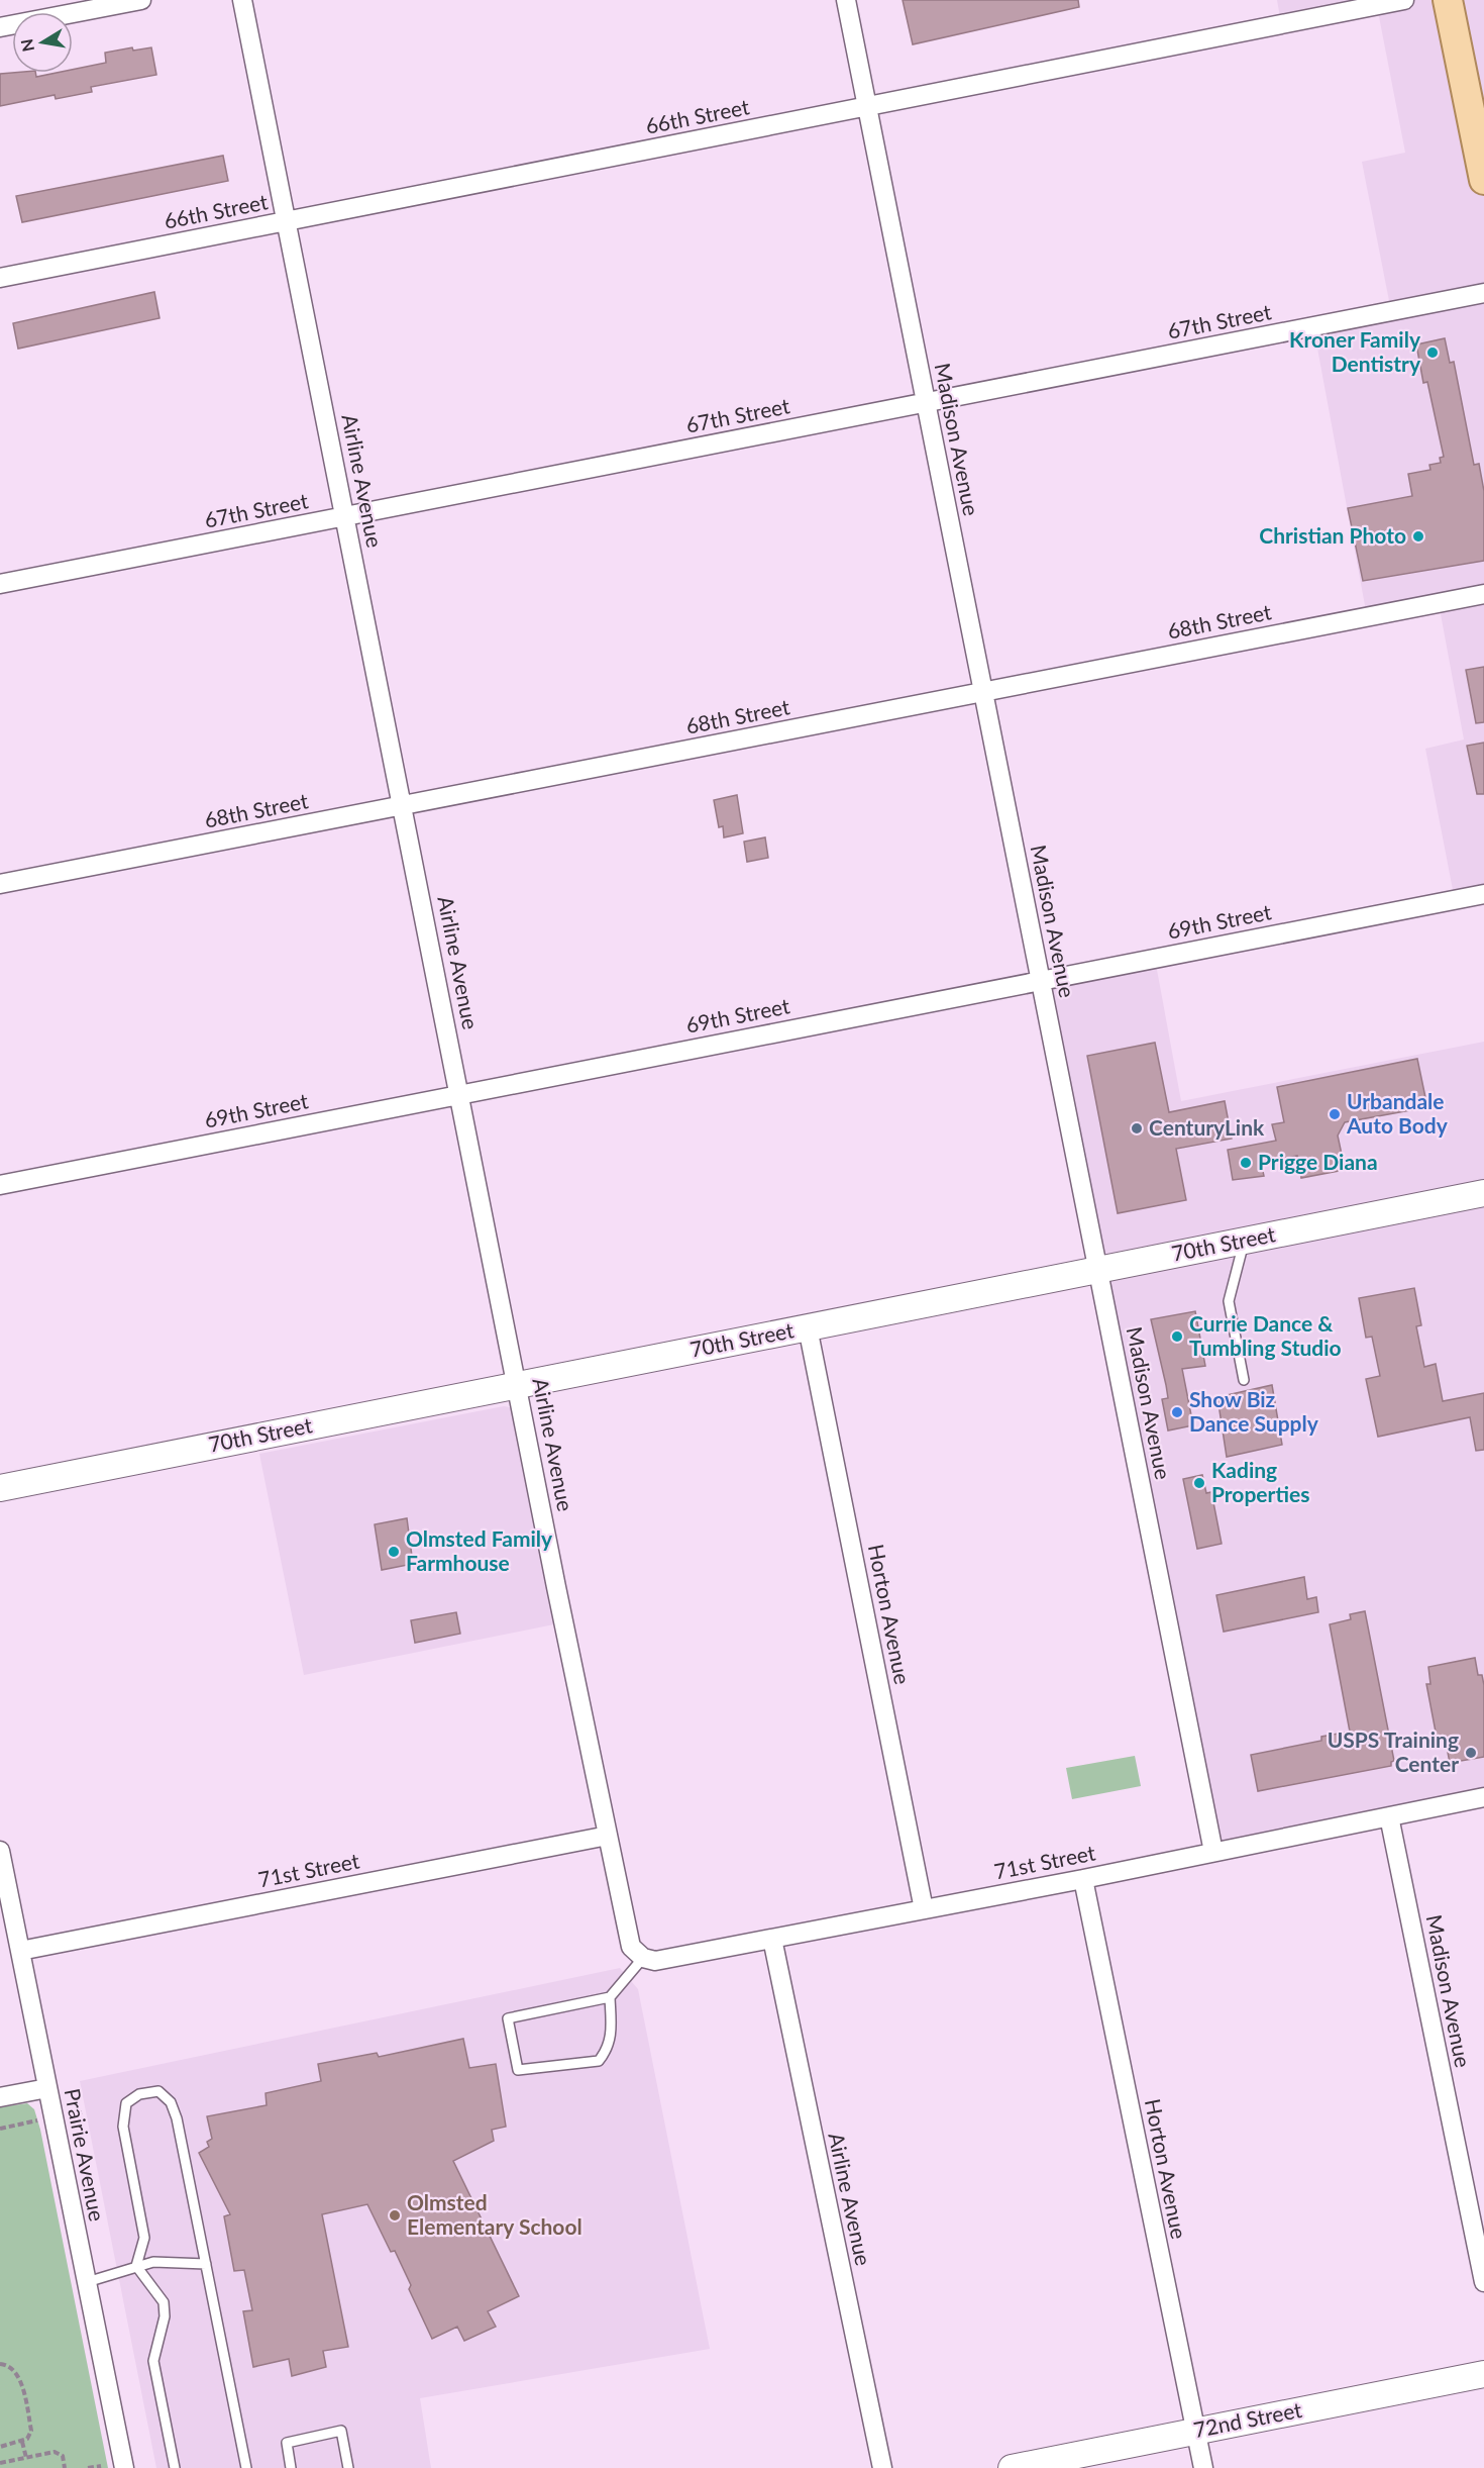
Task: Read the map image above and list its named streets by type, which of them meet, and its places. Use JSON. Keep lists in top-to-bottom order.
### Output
{
  "streets": {
    "main road": ["70th Street", "72nd Street"],
    "street": [
      "66th Street",
      "67th Street",
      "Madison Avenue",
      "Airline Avenue",
      "68th Street",
      "69th Street",
      "Horton Avenue",
      "71st Street",
      "Prairie Avenue"
    ]
  },
  "crossings": [
    ["66th Street", "Madison Avenue"],
    ["66th Street", "Airline Avenue"],
    ["67th Street", "Madison Avenue"],
    ["67th Street", "Airline Avenue"],
    ["Madison Avenue", "68th Street"],
    ["Madison Avenue", "69th Street"],
    ["Madison Avenue", "70th Street"],
    ["Madison Avenue", "71st Street"],
    ["Airline Avenue", "68th Street"],
    ["Airline Avenue", "69th Street"],
    ["Airline Avenue", "70th Street"],
    ["Airline Avenue", "71st Street"],
    ["70th Street", "Horton Avenue"],
    ["Horton Avenue", "71st Street"],
    ["Horton Avenue", "72nd Street"],
    ["71st Street", "Prairie Avenue"]
  ],
  "places": [
    "Kroner Family Dentistry",
    "Christian Photo",
    "Urbandale Auto Body",
    "CenturyLink",
    "Prigge Diana",
    "Currie Dance & Tumbling Studio",
    "Show Biz Dance Supply",
    "Kading Properties",
    "Olmsted Family Farmhouse",
    "USPS Training Center",
    "Olmsted Elementary School"
  ],
  "north": "left"
}
